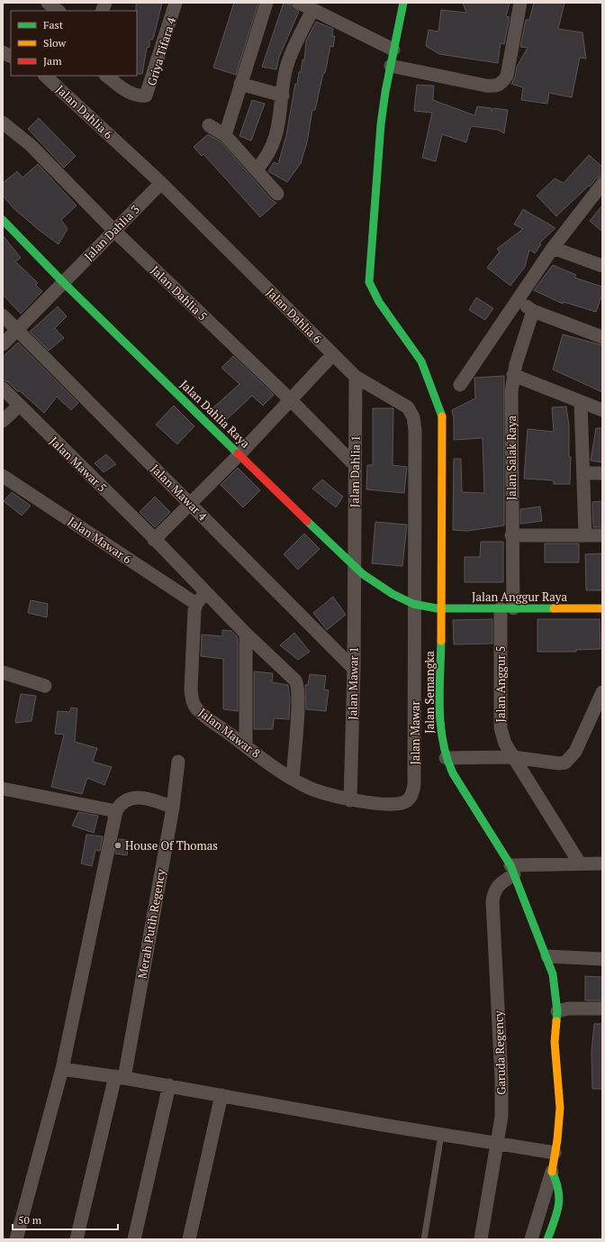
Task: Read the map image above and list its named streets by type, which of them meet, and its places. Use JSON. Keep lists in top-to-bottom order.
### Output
{
  "streets": {
    "street": [
      "Griya Tifara 4",
      "Jalan Dahlia 6",
      "Jalan Dahlia 3",
      "Jalan Dahlia 5",
      "Jalan Dahlia Raya",
      "Jalan Salak Raya",
      "Jalan Mawar 5",
      "Jalan Dahlia 1",
      "Jalan Mawar 4",
      "Jalan Mawar 6",
      "Jalan Anggur Raya",
      "Jalan Mawar 1",
      "Jalan Anggur 5",
      "Jalan Semangka",
      "Jalan Mawar 8",
      "Jalan Mawar",
      "Merah Putih Regency",
      "Garuda Regency"
    ]
  },
  "crossings": [
    ["Jalan Dahlia 6", "Jalan Dahlia 3"],
    ["Jalan Dahlia 6", "Jalan Dahlia Raya"],
    ["Jalan Dahlia 6", "Jalan Dahlia 1"],
    ["Jalan Dahlia 6", "Jalan Anggur Raya"],
    ["Jalan Dahlia 6", "Jalan Mawar"],
    ["Jalan Dahlia 3", "Jalan Dahlia 5"],
    ["Jalan Dahlia 3", "Jalan Dahlia Raya"],
    ["Jalan Dahlia 3", "Jalan Mawar 4"],
    ["Jalan Dahlia 5", "Jalan Dahlia 1"],
    ["Jalan Dahlia Raya", "Jalan Dahlia 1"],
    ["Jalan Dahlia Raya", "Jalan Anggur Raya"],
    ["Jalan Dahlia Raya", "Jalan Mawar 1"],
    ["Jalan Dahlia Raya", "Jalan Mawar"],
    ["Jalan Salak Raya", "Jalan Anggur Raya"],
    ["Jalan Salak Raya", "Jalan Anggur 5"],
    ["Jalan Mawar 5", "Jalan Mawar 8"],
    ["Jalan Dahlia 1", "Jalan Mawar 1"],
    ["Jalan Mawar 4", "Jalan Mawar 1"],
    ["Jalan Mawar 6", "Jalan Mawar 8"],
    ["Jalan Anggur Raya", "Jalan Anggur 5"],
    ["Jalan Anggur Raya", "Jalan Semangka"],
    ["Jalan Anggur Raya", "Jalan Mawar"],
    ["Jalan Mawar 1", "Jalan Mawar 8"],
    ["Jalan Mawar 1", "Jalan Mawar"],
    ["Jalan Semangka", "Garuda Regency"],
    ["Jalan Mawar 8", "Jalan Mawar"]
  ],
  "places": ["House Of Thomas"],
  "legend": ["Fast", "Slow", "Jam"],
  "scale_bar": "50 m"
}
